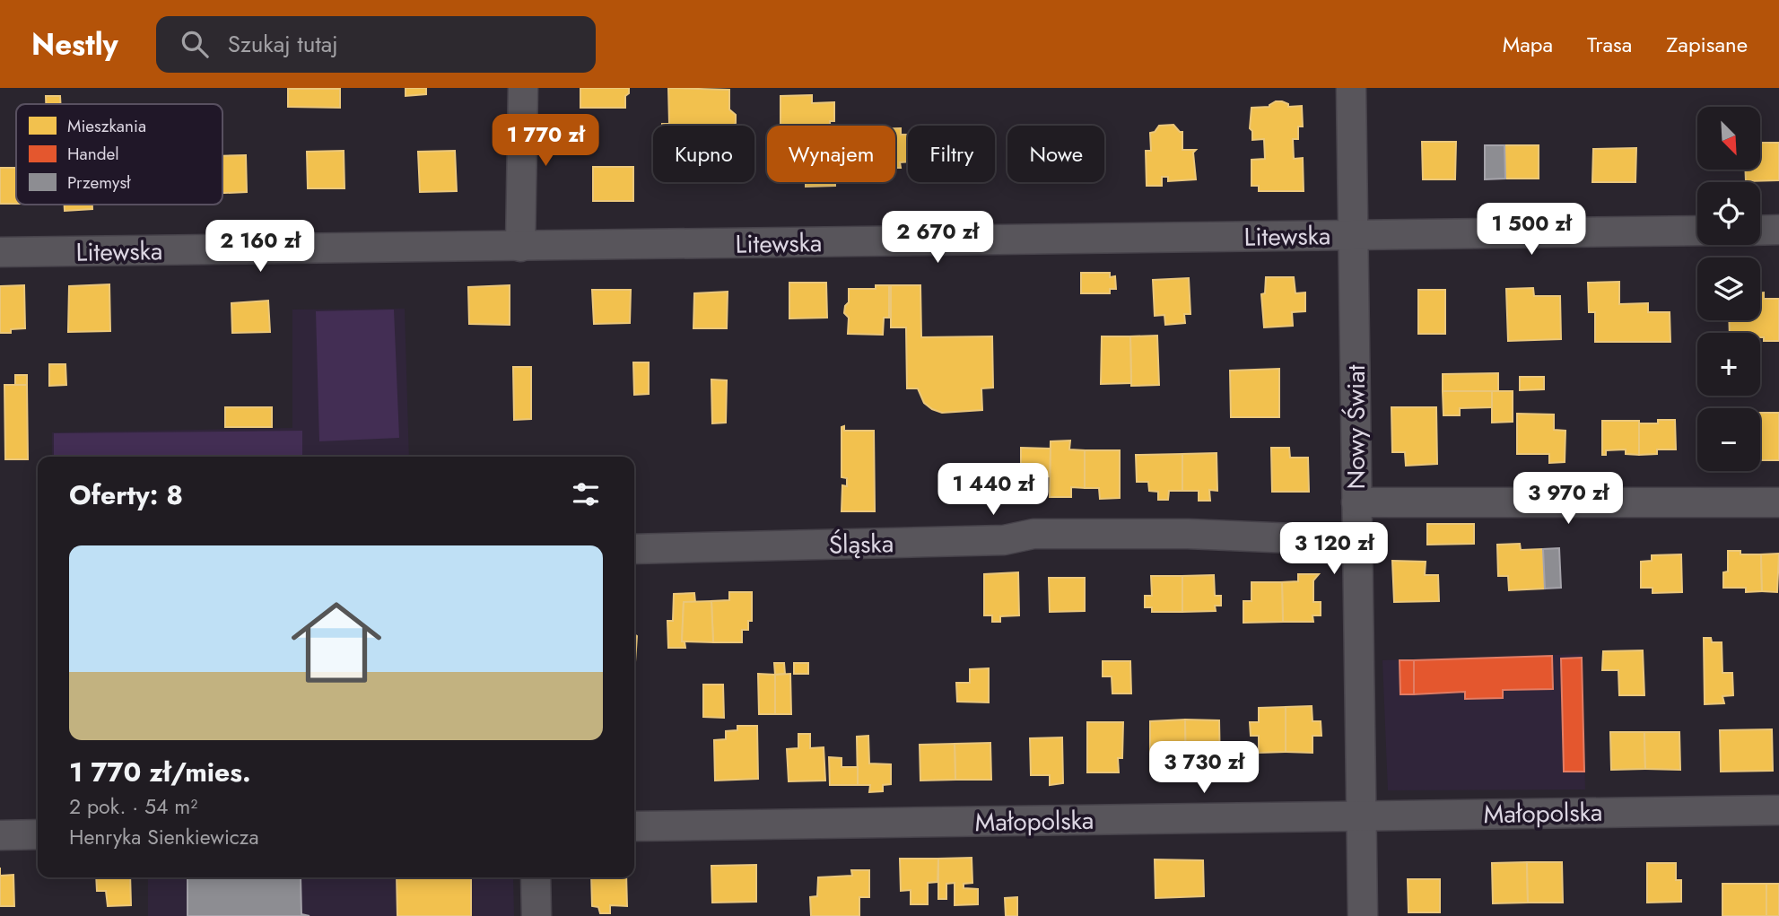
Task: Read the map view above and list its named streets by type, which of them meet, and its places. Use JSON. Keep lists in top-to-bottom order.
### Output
{
  "streets": {
    "street": [
      "Litewska",
      "Nowy Świat",
      "Śląska",
      "Małopolska"
    ]
  },
  "crossings": [
    ["Litewska", "Nowy Świat"],
    ["Nowy Świat", "Śląska"],
    ["Nowy Świat", "Małopolska"]
  ],
  "legend": ["Mieszkania", "Handel", "Przemysł"],
  "north": "bottom right",
  "page": {
    "header": "Nestly",
    "search": "Szukaj tutaj",
    "nav": ["Mapa", "Trasa", "Zapisane"],
    "map_buttons": ["+", "−"],
    "price": [
      "1 770 zł",
      "1 500 zł",
      "2 670 zł",
      "2 160 zł",
      "1 440 zł",
      "3 970 zł",
      "3 120 zł",
      "3 730 zł"
    ],
    "chip": [
      "Kupno",
      "Wynajem",
      "Filtry",
      "Nowe"
    ],
    "heading": "Oferty: 8",
    "list": [
      {
        "name": "1 770 zł/mies.",
        "note": "2 pok. · 54 m² · Henryka Sienkiewicza"
      }
    ]
  }
}
